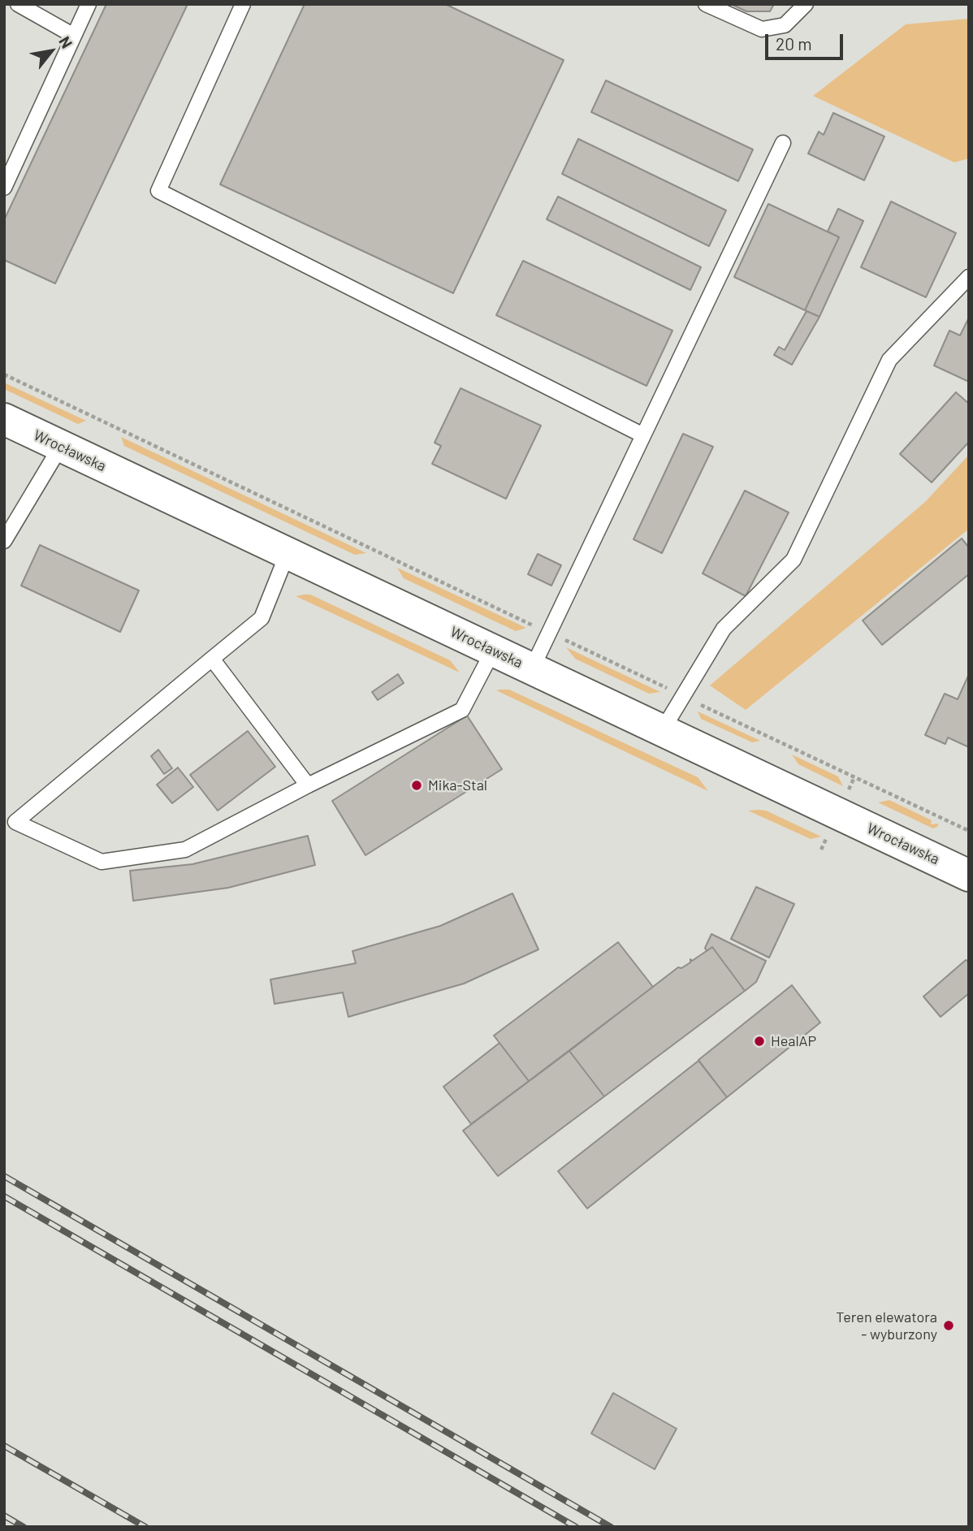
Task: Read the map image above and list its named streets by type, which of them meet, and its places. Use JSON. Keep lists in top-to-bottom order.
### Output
{
  "streets": {
    "street": ["Wrocławska"]
  },
  "places": ["Mika-Stal", "HealAP", "Teren elewatora - wyburzony"],
  "scale_bar": "20 m",
  "north": "top right"
}
